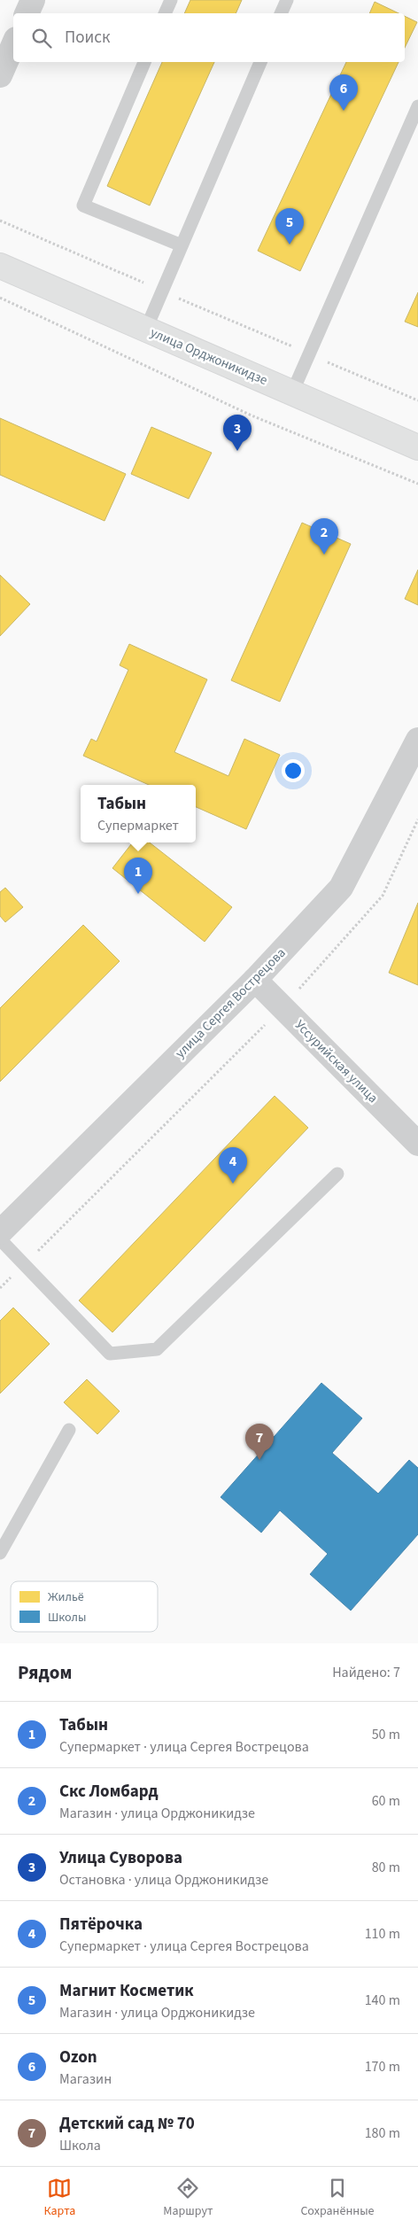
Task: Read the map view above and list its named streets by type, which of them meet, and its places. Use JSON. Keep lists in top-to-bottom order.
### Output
{
  "streets": {
    "main road": ["улица Орджоникидзе"],
    "street": ["улица Сергея Вострецова", "Уссурийская улица"]
  },
  "crossings": [
    ["улица Сергея Вострецова", "Уссурийская улица"]
  ],
  "legend": ["Жильё", "Школы"],
  "page": {
    "search": "Поиск",
    "pins": [
      "6",
      "5",
      "3",
      "2",
      "1",
      "4",
      "7"
    ],
    "popup": ["Табын", "Супермаркет"],
    "heading": ["Рядом", "Найдено: 7"],
    "list": [
      {
        "mark": "1",
        "name": "Табын",
        "note": "Супермаркет · улица Сергея Вострецова",
        "value": "50 m"
      },
      {
        "mark": "2",
        "name": "Скс Ломбард",
        "note": "Магазин · улица Орджоникидзе",
        "value": "60 m"
      },
      {
        "mark": "3",
        "name": "Улица Суворова",
        "note": "Остановка · улица Орджоникидзе",
        "value": "80 m"
      },
      {
        "mark": "4",
        "name": "Пятёрочка",
        "note": "Супермаркет · улица Сергея Вострецова",
        "value": "110 m"
      },
      {
        "mark": "5",
        "name": "Магнит Косметик",
        "note": "Магазин · улица Орджоникидзе",
        "value": "140 m"
      },
      {
        "mark": "6",
        "name": "Ozon",
        "note": "Магазин",
        "value": "170 m"
      },
      {
        "mark": "7",
        "name": "Детский сад № 70",
        "note": "Школа",
        "value": "180 m"
      }
    ],
    "nav": ["Карта", "Маршрут", "Сохранённые"]
  }
}
